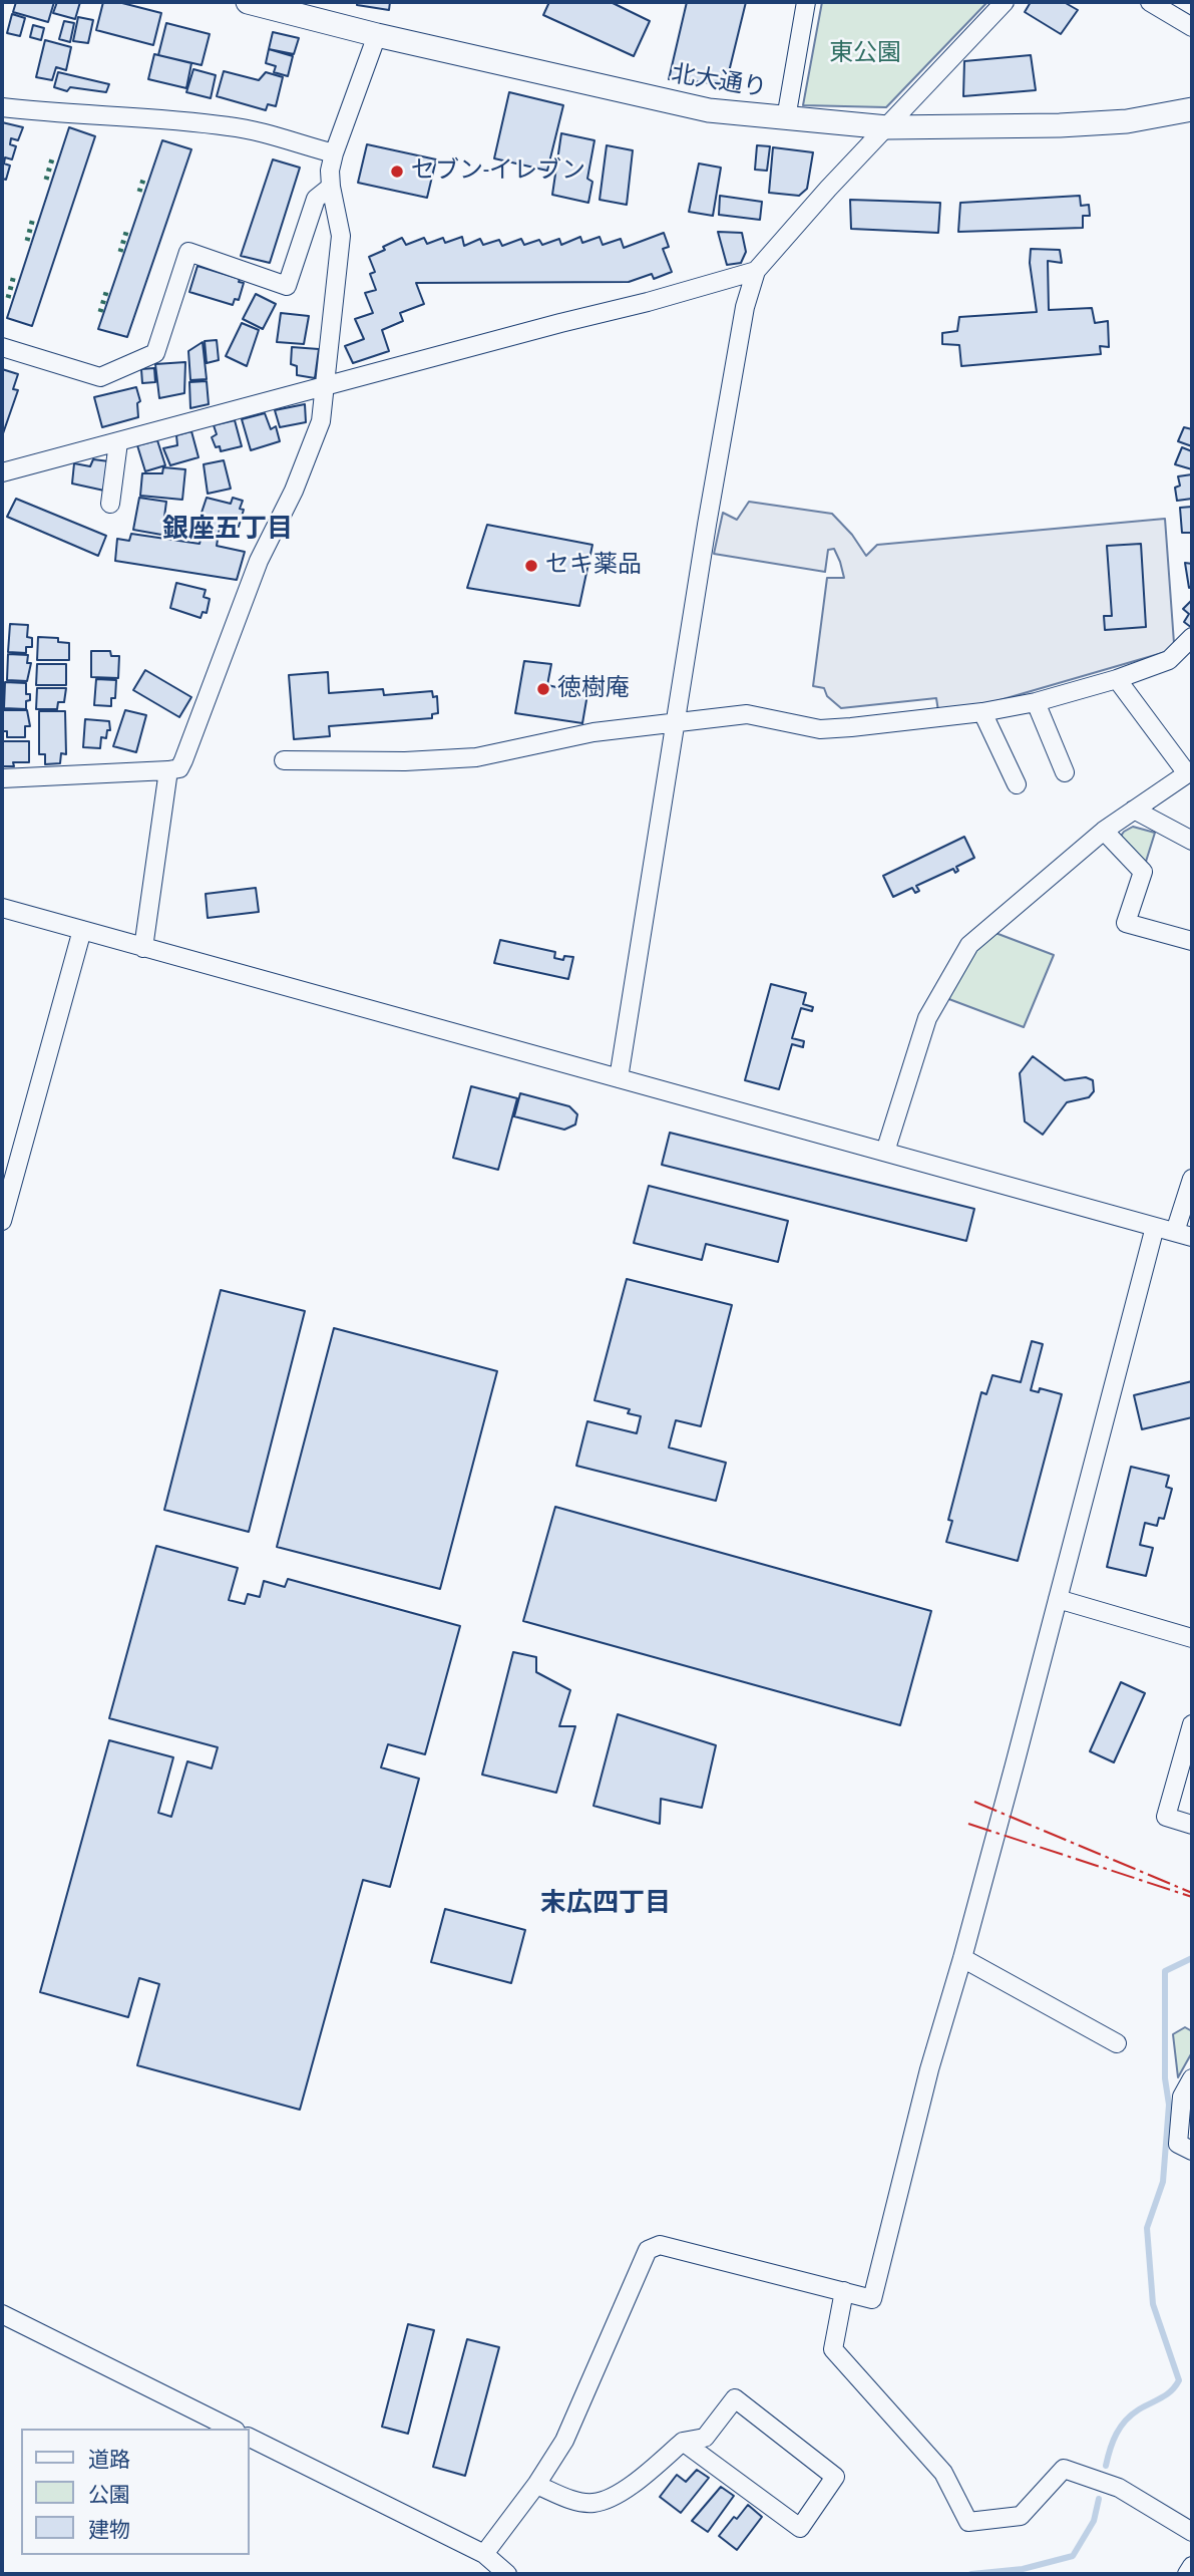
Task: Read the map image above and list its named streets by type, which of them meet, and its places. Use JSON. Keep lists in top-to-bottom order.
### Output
{
  "streets": {
    "street": ["北大通り"]
  },
  "districts": ["銀座五丁目", "末広四丁目"],
  "parks": ["東公園"],
  "places": ["セブン-イレブン", "セキ薬品", "徳樹庵"],
  "legend": ["道路", "公園", "建物"]
}
